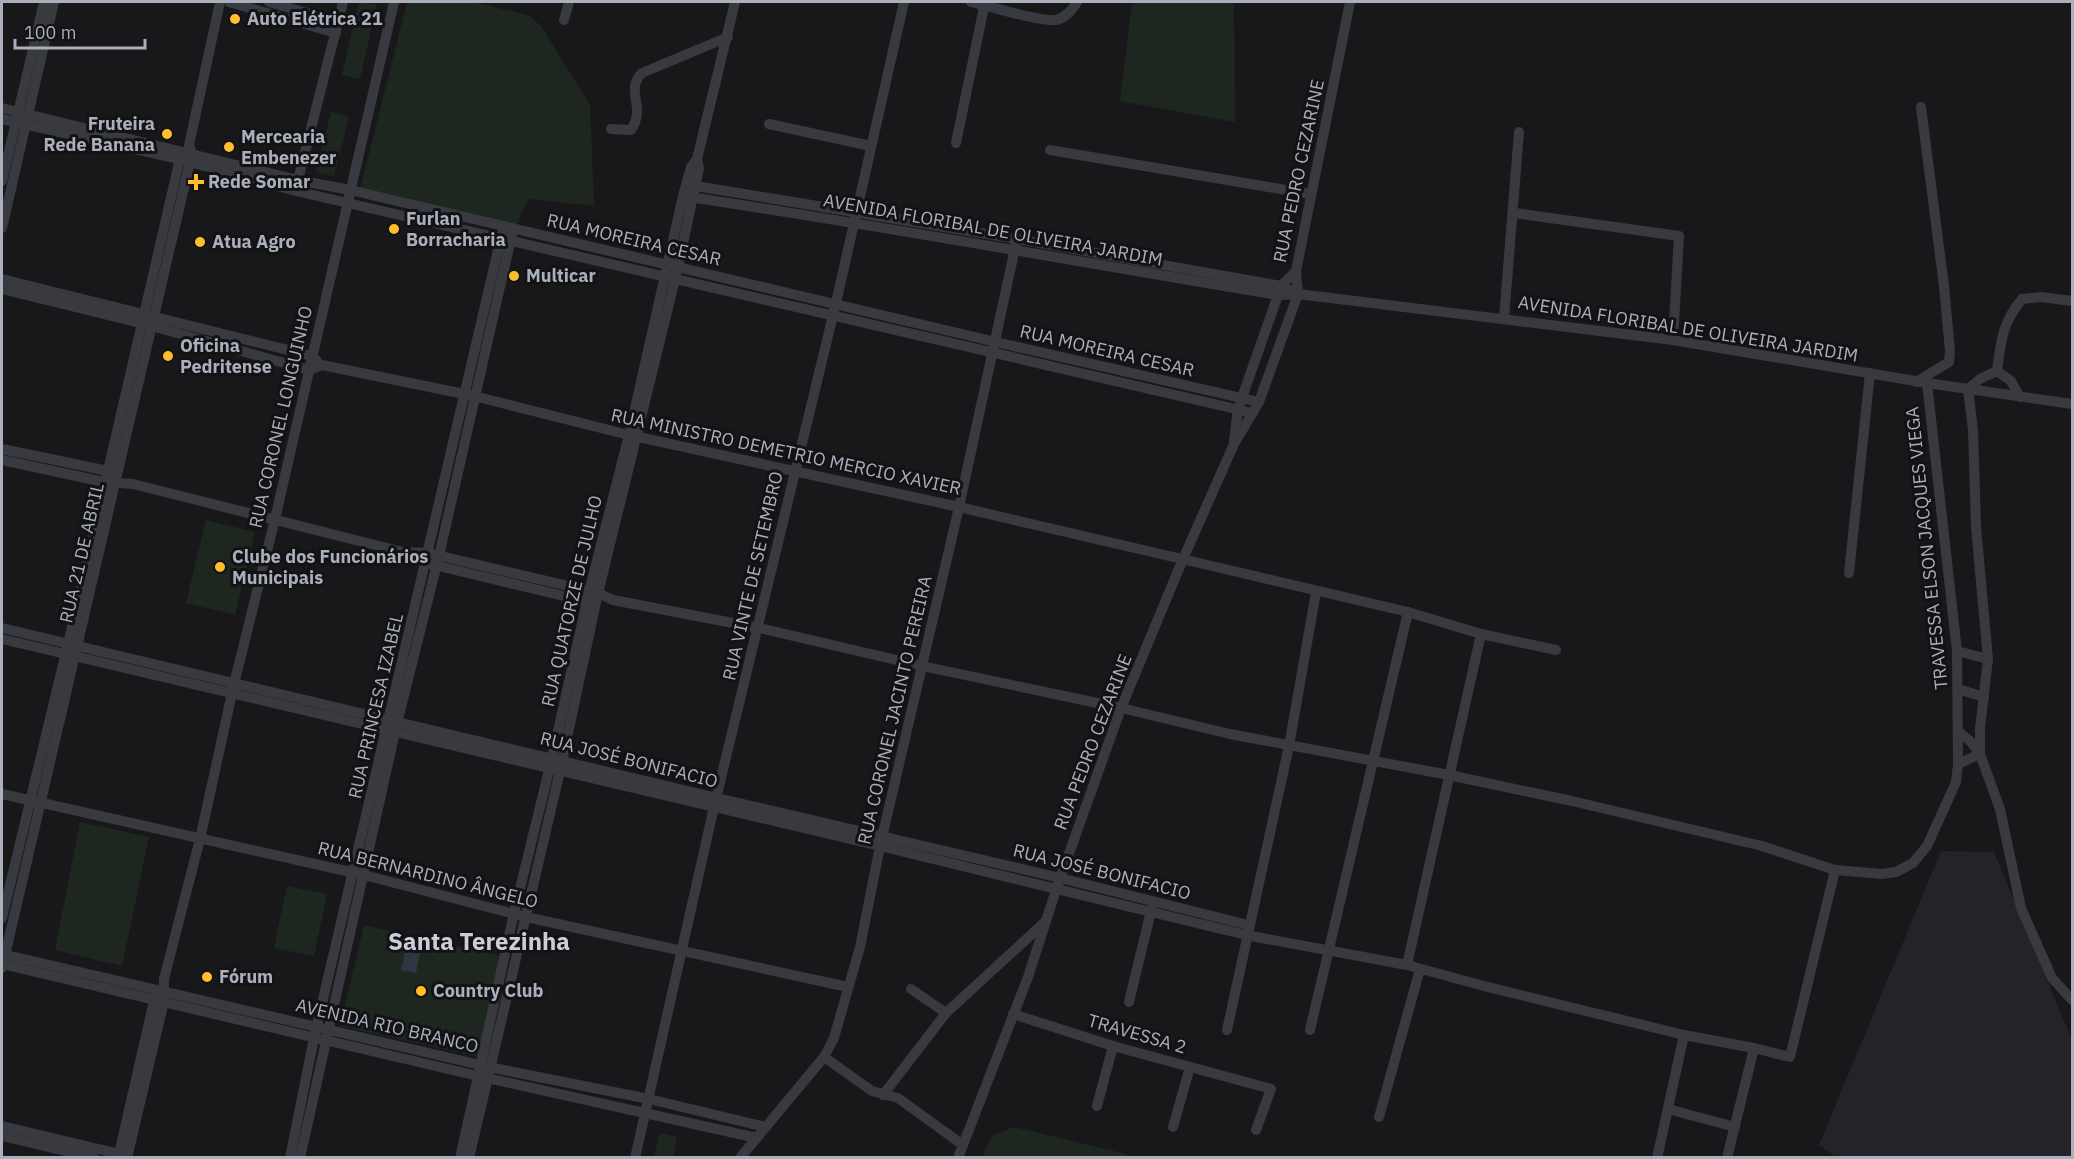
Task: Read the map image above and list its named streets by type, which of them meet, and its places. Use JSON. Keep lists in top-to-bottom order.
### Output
{
  "streets": {
    "street": [
      "RUA PEDRO CEZARINE",
      "AVENIDA FLORIBAL DE OLIVEIRA JARDIM",
      "RUA MOREIRA CESAR",
      "RUA CORONEL LONGUINHO",
      "RUA MINISTRO DEMETRIO MERCIO XAVIER",
      "TRAVESSA ELSON JACQUES VIEGA",
      "RUA 21 DE ABRIL",
      "RUA VINTE DE SETEMBRO",
      "RUA QUATORZE DE JULHO",
      "RUA PRINCESA IZABEL",
      "RUA CORONEL JACINTO PEREIRA",
      "RUA JOSÉ BONIFACIO",
      "RUA BERNARDINO ÂNGELO",
      "AVENIDA RIO BRANCO",
      "TRAVESSA 2"
    ]
  },
  "crossings": [
    ["RUA PEDRO CEZARINE", "AVENIDA FLORIBAL DE OLIVEIRA JARDIM"],
    ["RUA PEDRO CEZARINE", "RUA MOREIRA CESAR"],
    ["RUA PEDRO CEZARINE", "RUA MINISTRO DEMETRIO MERCIO XAVIER"],
    ["RUA PEDRO CEZARINE", "TRAVESSA ELSON JACQUES VIEGA"],
    ["RUA PEDRO CEZARINE", "RUA JOSÉ BONIFACIO"],
    ["RUA PEDRO CEZARINE", "TRAVESSA 2"],
    ["AVENIDA FLORIBAL DE OLIVEIRA JARDIM", "TRAVESSA ELSON JACQUES VIEGA"],
    ["AVENIDA FLORIBAL DE OLIVEIRA JARDIM", "RUA VINTE DE SETEMBRO"],
    ["AVENIDA FLORIBAL DE OLIVEIRA JARDIM", "RUA QUATORZE DE JULHO"],
    ["AVENIDA FLORIBAL DE OLIVEIRA JARDIM", "RUA CORONEL JACINTO PEREIRA"],
    ["RUA MOREIRA CESAR", "RUA CORONEL LONGUINHO"],
    ["RUA MOREIRA CESAR", "RUA 21 DE ABRIL"],
    ["RUA MOREIRA CESAR", "RUA VINTE DE SETEMBRO"],
    ["RUA MOREIRA CESAR", "RUA QUATORZE DE JULHO"],
    ["RUA MOREIRA CESAR", "RUA PRINCESA IZABEL"],
    ["RUA MOREIRA CESAR", "RUA CORONEL JACINTO PEREIRA"],
    ["RUA CORONEL LONGUINHO", "TRAVESSA ELSON JACQUES VIEGA"],
    ["RUA CORONEL LONGUINHO", "RUA JOSÉ BONIFACIO"],
    ["RUA CORONEL LONGUINHO", "RUA BERNARDINO ÂNGELO"],
    ["RUA CORONEL LONGUINHO", "AVENIDA RIO BRANCO"],
    ["RUA MINISTRO DEMETRIO MERCIO XAVIER", "RUA VINTE DE SETEMBRO"],
    ["RUA MINISTRO DEMETRIO MERCIO XAVIER", "RUA QUATORZE DE JULHO"],
    ["RUA MINISTRO DEMETRIO MERCIO XAVIER", "RUA PRINCESA IZABEL"],
    ["RUA MINISTRO DEMETRIO MERCIO XAVIER", "RUA CORONEL JACINTO PEREIRA"],
    ["TRAVESSA ELSON JACQUES VIEGA", "RUA 21 DE ABRIL"],
    ["TRAVESSA ELSON JACQUES VIEGA", "RUA VINTE DE SETEMBRO"],
    ["TRAVESSA ELSON JACQUES VIEGA", "RUA QUATORZE DE JULHO"],
    ["TRAVESSA ELSON JACQUES VIEGA", "RUA PRINCESA IZABEL"],
    ["TRAVESSA ELSON JACQUES VIEGA", "RUA CORONEL JACINTO PEREIRA"],
    ["TRAVESSA ELSON JACQUES VIEGA", "RUA JOSÉ BONIFACIO"],
    ["RUA 21 DE ABRIL", "RUA JOSÉ BONIFACIO"],
    ["RUA 21 DE ABRIL", "RUA BERNARDINO ÂNGELO"],
    ["RUA 21 DE ABRIL", "AVENIDA RIO BRANCO"],
    ["RUA VINTE DE SETEMBRO", "RUA JOSÉ BONIFACIO"],
    ["RUA VINTE DE SETEMBRO", "RUA BERNARDINO ÂNGELO"],
    ["RUA VINTE DE SETEMBRO", "AVENIDA RIO BRANCO"],
    ["RUA QUATORZE DE JULHO", "RUA JOSÉ BONIFACIO"],
    ["RUA QUATORZE DE JULHO", "RUA BERNARDINO ÂNGELO"],
    ["RUA QUATORZE DE JULHO", "AVENIDA RIO BRANCO"],
    ["RUA PRINCESA IZABEL", "RUA JOSÉ BONIFACIO"],
    ["RUA PRINCESA IZABEL", "RUA BERNARDINO ÂNGELO"],
    ["RUA PRINCESA IZABEL", "AVENIDA RIO BRANCO"],
    ["RUA CORONEL JACINTO PEREIRA", "RUA JOSÉ BONIFACIO"],
    ["RUA CORONEL JACINTO PEREIRA", "RUA BERNARDINO ÂNGELO"],
    ["RUA CORONEL JACINTO PEREIRA", "AVENIDA RIO BRANCO"]
  ],
  "districts": ["Santa Terezinha"],
  "places": {
    "other": [
      "Auto Elétrica 21",
      "Fruteira Rede Banana",
      "Mercearia Embenezer",
      "Furlan Borracharia",
      "Atua Agro",
      "Multicar",
      "Oficina Pedritense",
      "Clube dos Funcionários Municipais",
      "Fórum",
      "Country Club"
    ],
    "health": ["Rede Somar"]
  },
  "scale_bar": "100 m"
}
